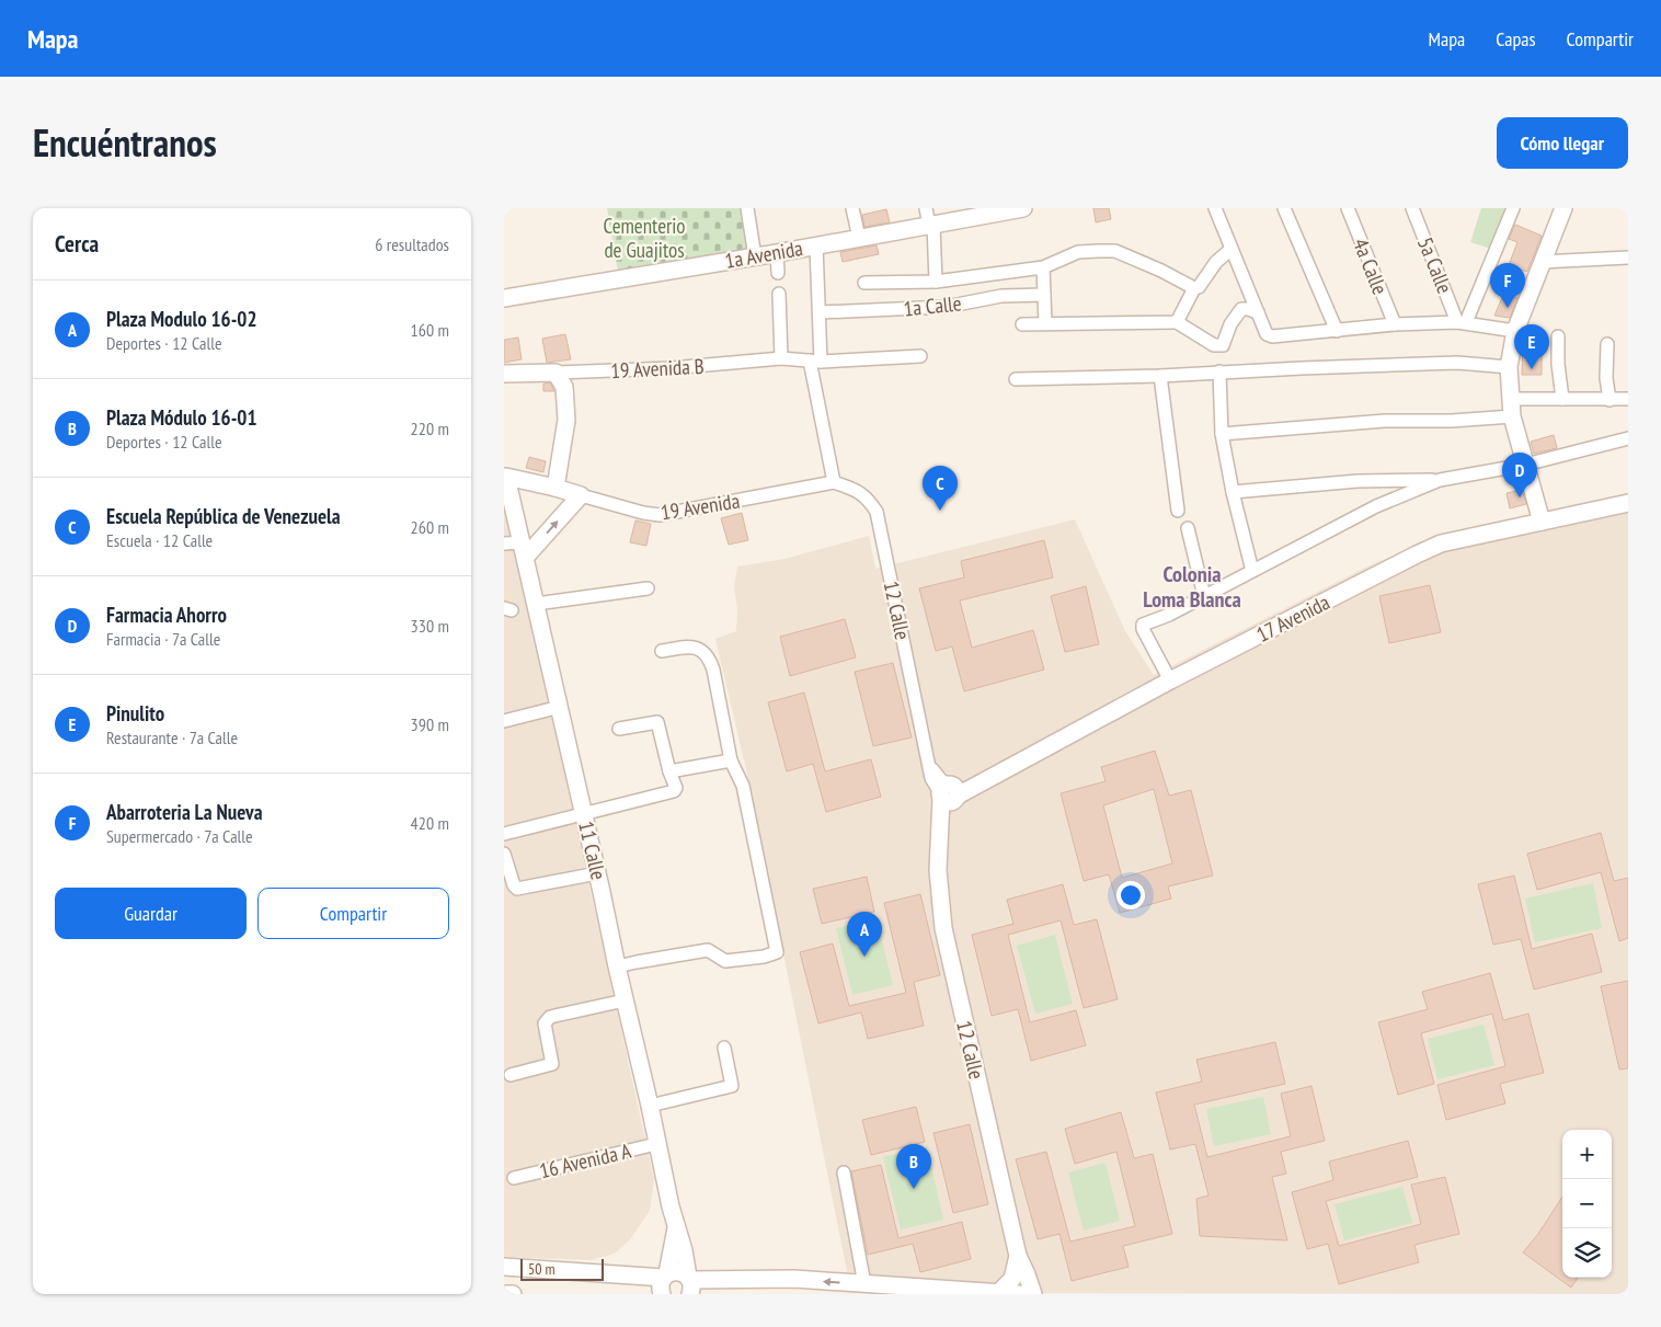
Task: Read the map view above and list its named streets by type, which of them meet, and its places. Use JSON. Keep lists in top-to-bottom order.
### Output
{
  "streets": {
    "street": [
      "1a Avenida",
      "5a Calle",
      "4a Calle",
      "1a Calle",
      "19 Avenida B",
      "19 Avenida",
      "12 Calle",
      "17 Avenida",
      "11 Calle",
      "16 Avenida A"
    ]
  },
  "crossings": [
    ["1a Avenida", "1a Calle"],
    ["19 Avenida", "12 Calle"],
    ["19 Avenida", "11 Calle"],
    ["12 Calle", "17 Avenida"],
    ["11 Calle", "16 Avenida A"]
  ],
  "districts": ["Colonia Loma Blanca"],
  "parks": ["Cementerio de Guajitos"],
  "scale_bar": "50 m",
  "page": {
    "header": "Mapa",
    "nav": ["Mapa", "Capas", "Compartir"],
    "title": "Encuéntranos",
    "buttons": [
      "Cómo llegar",
      ["Guardar", "Compartir"]
    ],
    "heading": ["Cerca", "6 resultados"],
    "pins": [
      "F",
      "E",
      "D",
      "C",
      "A",
      "B"
    ],
    "list": [
      {
        "mark": "A",
        "name": "Plaza Modulo 16-02",
        "note": "Deportes · 12 Calle",
        "value": "160 m"
      },
      {
        "mark": "B",
        "name": "Plaza Módulo 16-01",
        "note": "Deportes · 12 Calle",
        "value": "220 m"
      },
      {
        "mark": "C",
        "name": "Escuela República de Venezuela",
        "note": "Escuela · 12 Calle",
        "value": "260 m"
      },
      {
        "mark": "D",
        "name": "Farmacia Ahorro",
        "note": "Farmacia · 7a Calle",
        "value": "330 m"
      },
      {
        "mark": "E",
        "name": "Pinulito",
        "note": "Restaurante · 7a Calle",
        "value": "390 m"
      },
      {
        "mark": "F",
        "name": "Abarroteria La Nueva",
        "note": "Supermercado · 7a Calle",
        "value": "420 m"
      }
    ],
    "map_buttons": ["+", "−"],
    "scale": "50 m"
  }
}
